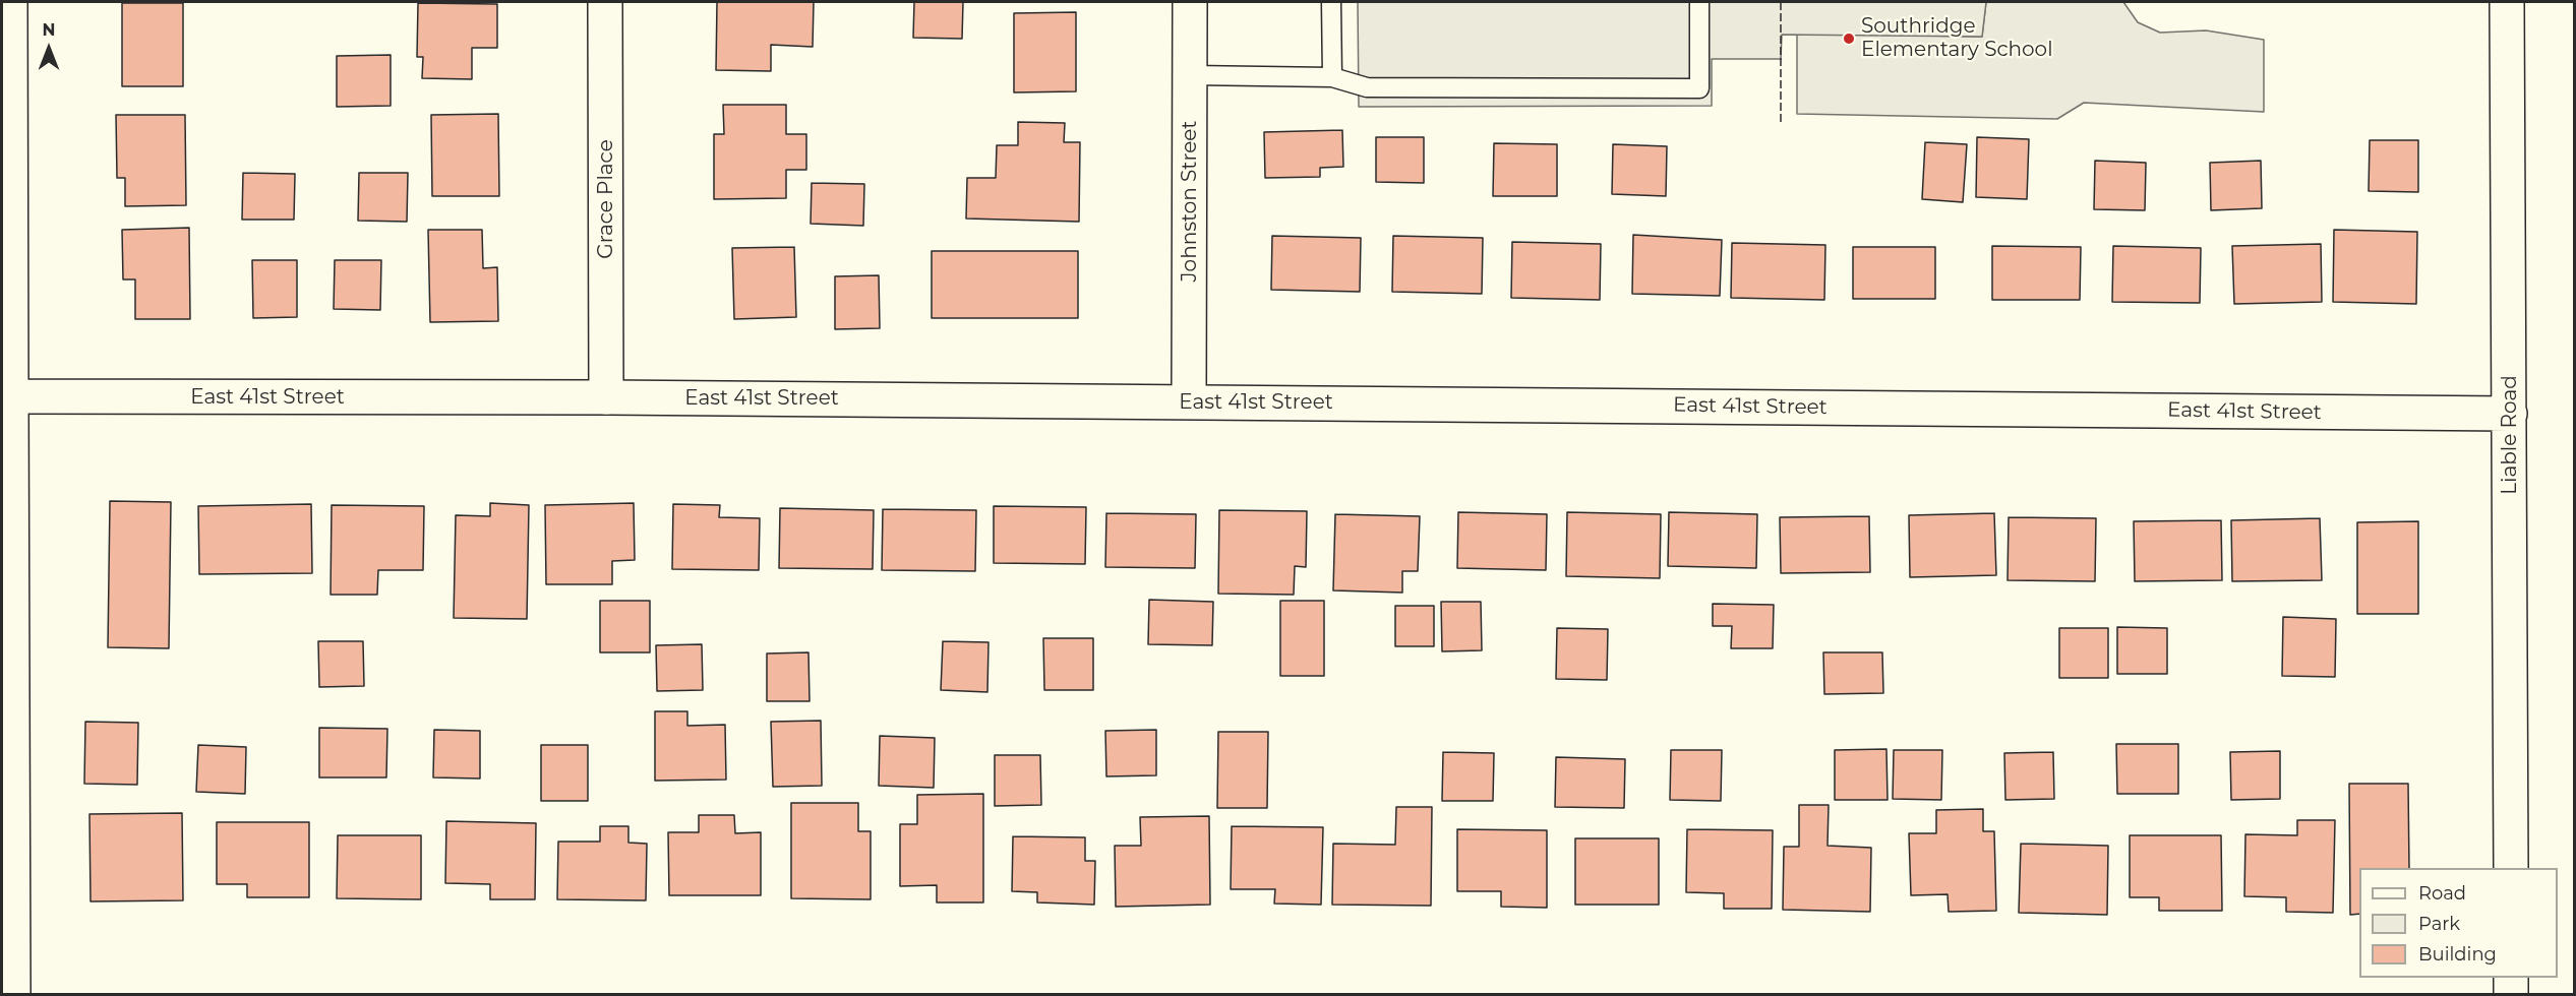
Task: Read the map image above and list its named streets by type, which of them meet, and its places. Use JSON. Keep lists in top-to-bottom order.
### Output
{
  "streets": {
    "street": [
      "Grace Place",
      "Johnston Street",
      "East 41st Street",
      "Liable Road"
    ]
  },
  "crossings": [
    ["Grace Place", "East 41st Street"],
    ["Johnston Street", "East 41st Street"],
    ["East 41st Street", "Liable Road"]
  ],
  "places": ["Southridge Elementary School"],
  "legend": ["Road", "Park", "Building"],
  "north": "top"
}
